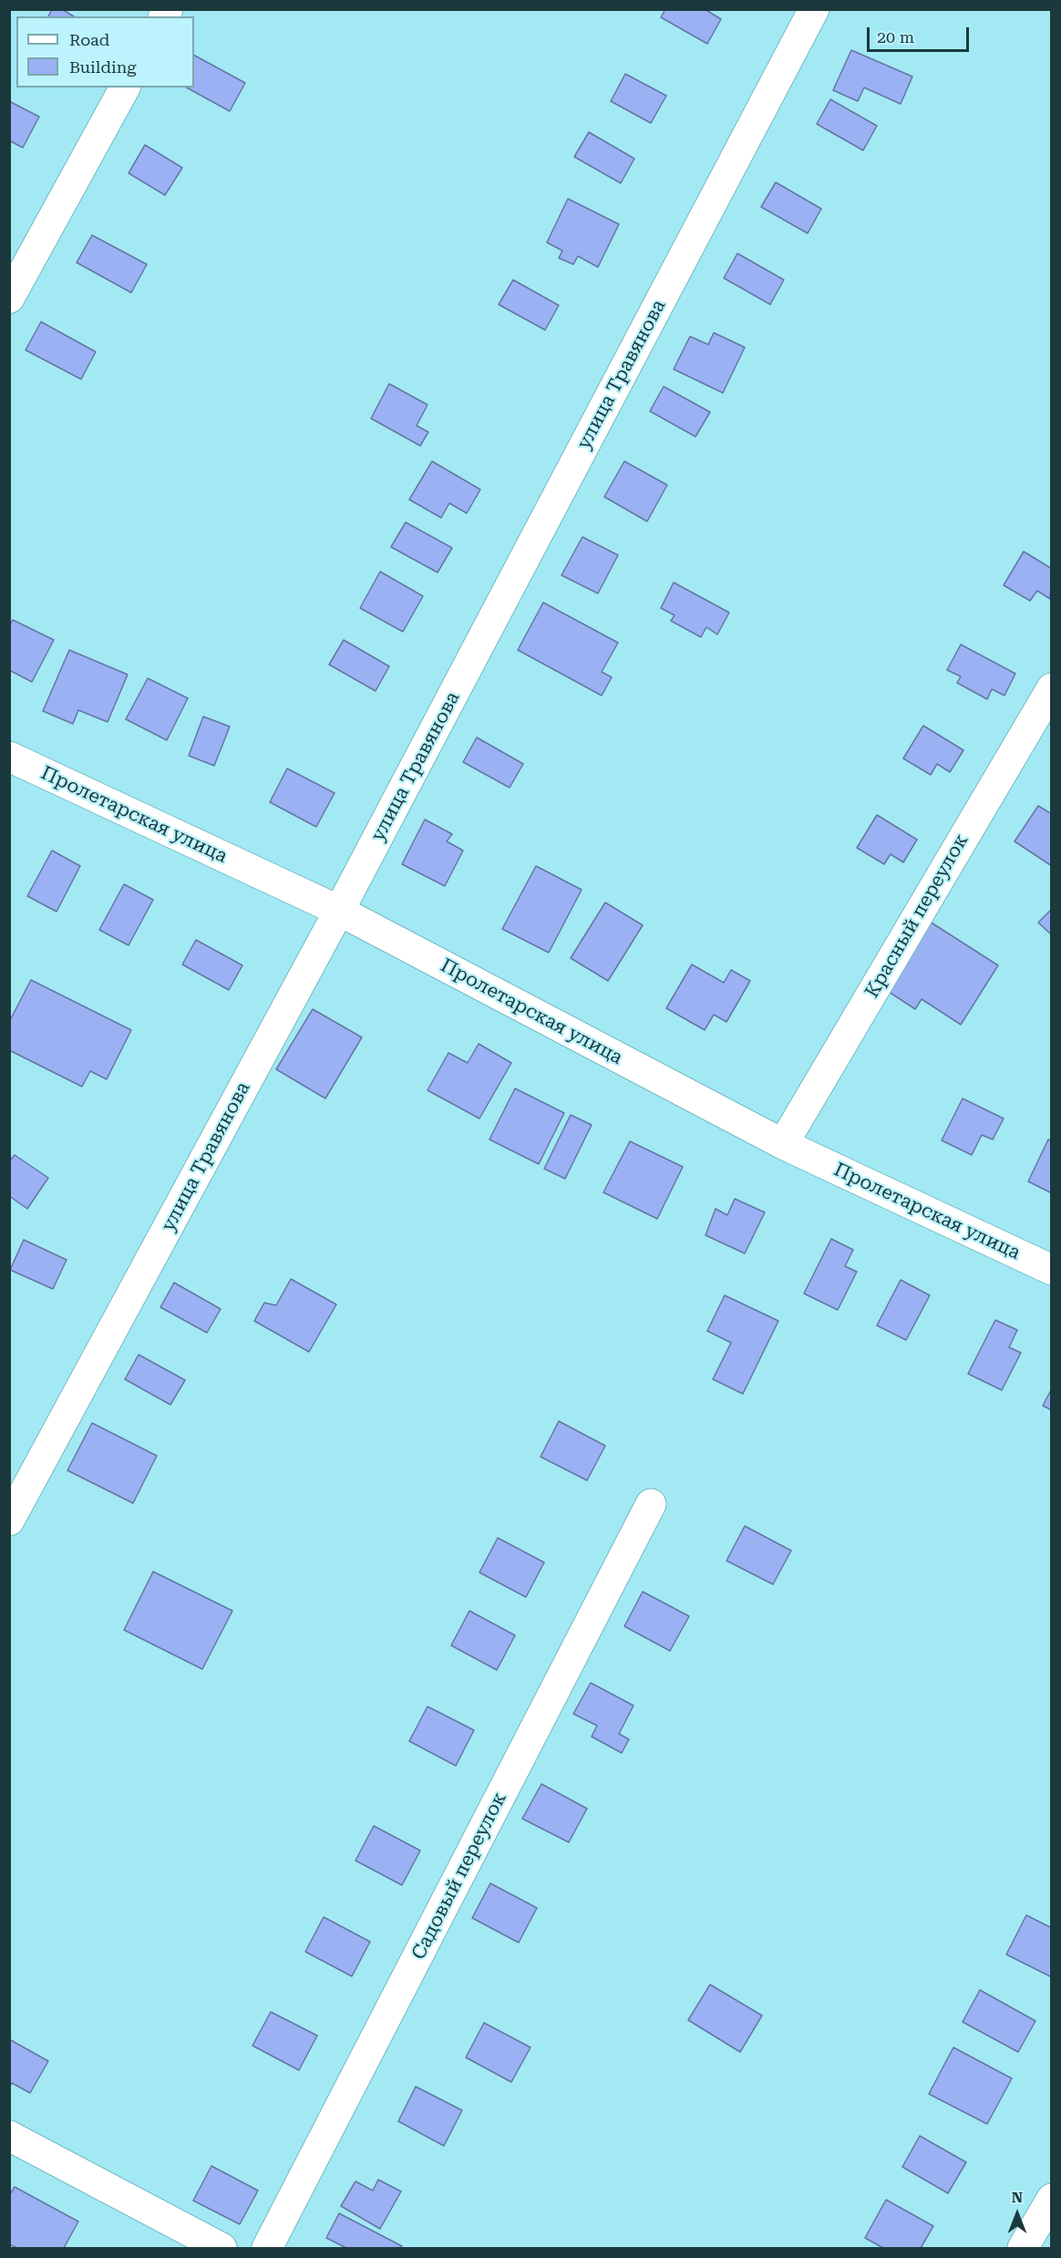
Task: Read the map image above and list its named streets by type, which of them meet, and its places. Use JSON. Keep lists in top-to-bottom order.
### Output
{
  "streets": {
    "street": [
      "улица Травянова",
      "Пролетарская улица",
      "Красный переулок",
      "Садовый переулок"
    ]
  },
  "crossings": [
    ["улица Травянова", "Пролетарская улица"],
    ["Пролетарская улица", "Красный переулок"]
  ],
  "legend": ["Road", "Building"],
  "scale_bar": "20 m",
  "north": "top"
}
